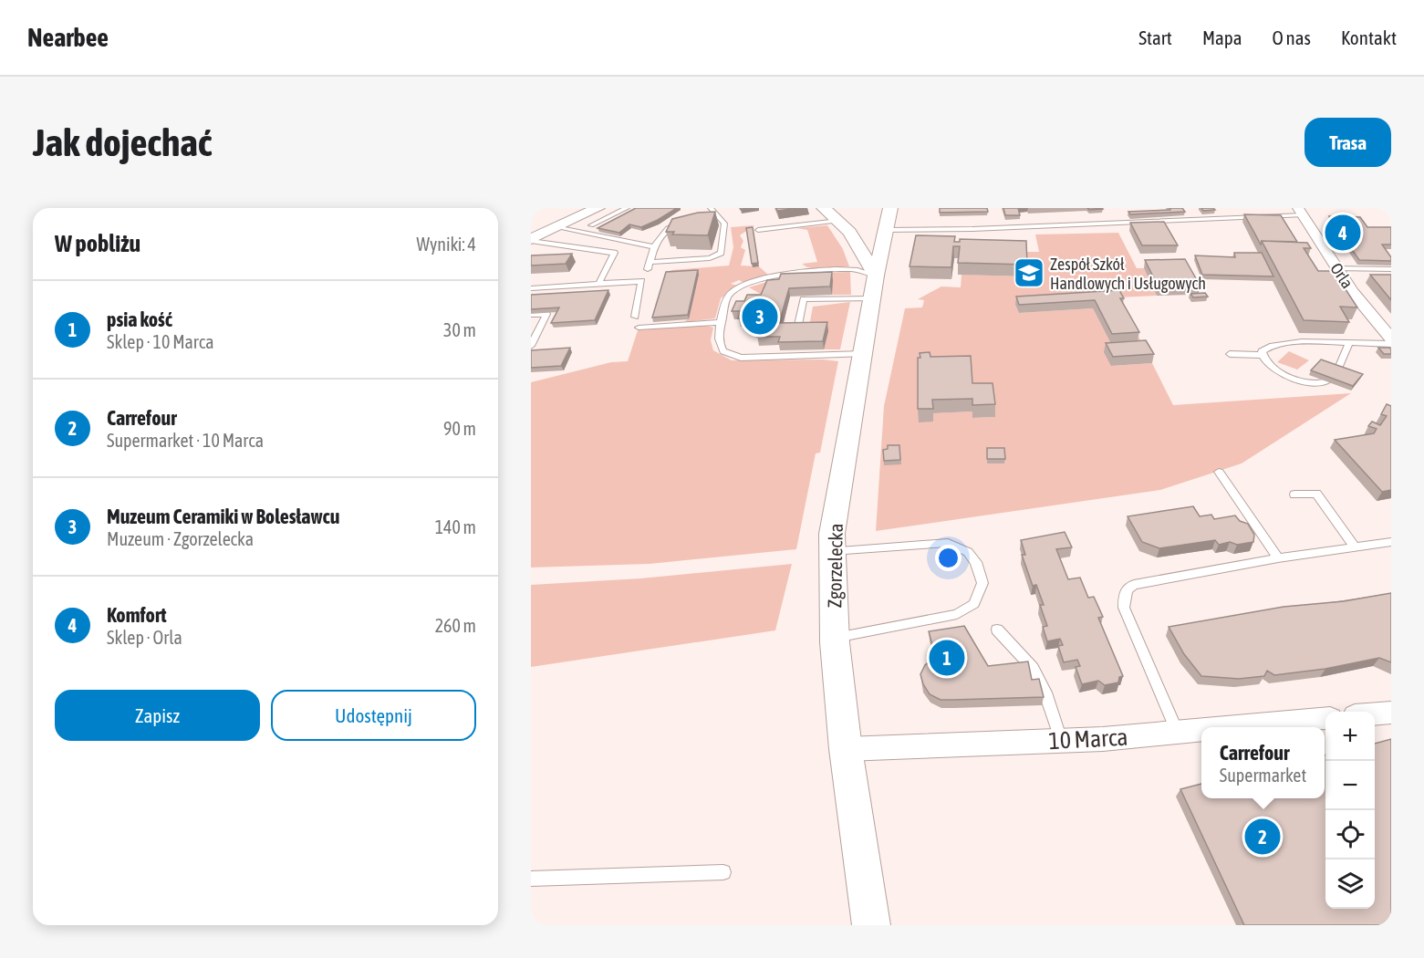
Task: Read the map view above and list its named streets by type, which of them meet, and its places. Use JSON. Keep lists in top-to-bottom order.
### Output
{
  "streets": {
    "street": ["Orla", "Zgorzelecka", "10 Marca"]
  },
  "crossings": [
    ["Zgorzelecka", "10 Marca"]
  ],
  "places": {
    "school or university": ["Zespół Szkół Handlowych i Usługowych"]
  },
  "page": {
    "header": "Nearbee",
    "nav": [
      "Start",
      "Mapa",
      "O nas",
      "Kontakt"
    ],
    "buttons": [
      "Trasa",
      ["Zapisz", "Udostępnij"]
    ],
    "title": "Jak dojechać",
    "heading": ["W pobliżu", "Wyniki: 4"],
    "pins": [
      "4",
      "3",
      "1",
      "2"
    ],
    "list": [
      {
        "mark": "1",
        "name": "psia kość",
        "note": "Sklep · 10 Marca",
        "value": "30 m"
      },
      {
        "mark": "2",
        "name": "Carrefour",
        "note": "Supermarket · 10 Marca",
        "value": "90 m"
      },
      {
        "mark": "3",
        "name": "Muzeum Ceramiki w Bolesławcu",
        "note": "Muzeum · Zgorzelecka",
        "value": "140 m"
      },
      {
        "mark": "4",
        "name": "Komfort",
        "note": "Sklep · Orla",
        "value": "260 m"
      }
    ],
    "map_buttons": ["+", "−"],
    "popup": ["Carrefour", "Supermarket"]
  }
}
